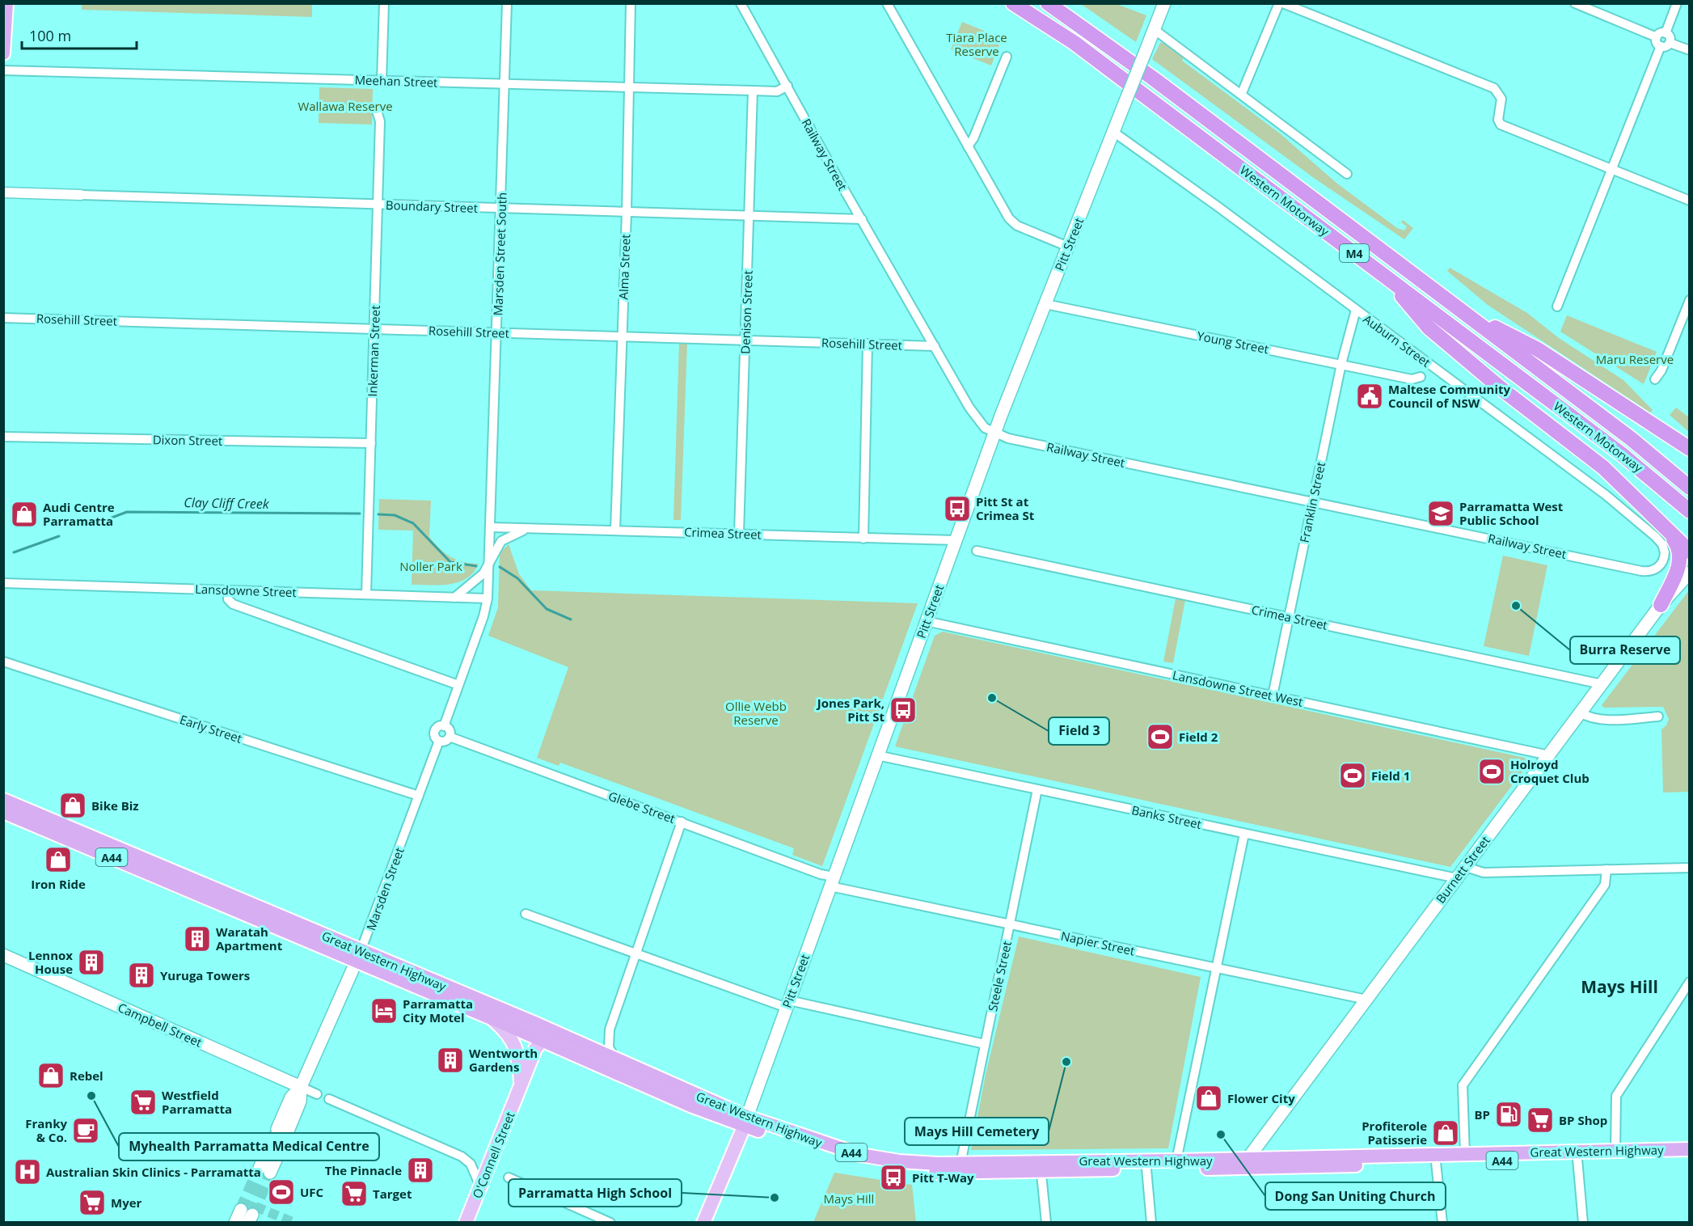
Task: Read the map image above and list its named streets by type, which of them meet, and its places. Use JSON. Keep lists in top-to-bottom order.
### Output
{
  "streets": {
    "highway": [
      "Western Motorway",
      "M4",
      "A44",
      "Great Western Highway"
    ],
    "main road": [
      "Pitt Street",
      "Burnett Street",
      "Marsden Street",
      "Campbell Street",
      "O'Connell Street"
    ],
    "street": [
      "Meehan Street",
      "Railway Street",
      "Boundary Street",
      "Marsden Street South",
      "Alma Street",
      "Denison Street",
      "Rosehill Street",
      "Auburn Street",
      "Young Street",
      "Inkerman Street",
      "Dixon Street",
      "Franklin Street",
      "Crimea Street",
      "Lansdowne Street",
      "Lansdowne Street West",
      "Early Street",
      "Glebe Street",
      "Banks Street",
      "Napier Street",
      "Steele Street"
    ]
  },
  "crossings": [
    ["Meehan Street", "Railway Street"],
    ["Meehan Street", "Marsden Street South"],
    ["Meehan Street", "Alma Street"],
    ["Meehan Street", "Denison Street"],
    ["Railway Street", "Boundary Street"],
    ["Railway Street", "Pitt Street"],
    ["Railway Street", "Rosehill Street"],
    ["Railway Street", "Auburn Street"],
    ["Railway Street", "Franklin Street"],
    ["Western Motorway", "M4"],
    ["Boundary Street", "Marsden Street South"],
    ["Boundary Street", "Alma Street"],
    ["Boundary Street", "Denison Street"],
    ["Boundary Street", "Inkerman Street"],
    ["Pitt Street", "Auburn Street"],
    ["Pitt Street", "Young Street"],
    ["Pitt Street", "Crimea Street"],
    ["Pitt Street", "Lansdowne Street West"],
    ["Pitt Street", "Glebe Street"],
    ["Pitt Street", "Banks Street"],
    ["Pitt Street", "Napier Street"],
    ["Pitt Street", "Great Western Highway"],
    ["Marsden Street South", "Rosehill Street"],
    ["Marsden Street South", "Crimea Street"],
    ["Alma Street", "Rosehill Street"],
    ["Alma Street", "Crimea Street"],
    ["Denison Street", "Rosehill Street"],
    ["Denison Street", "Crimea Street"],
    ["Rosehill Street", "Inkerman Street"],
    ["Auburn Street", "Franklin Street"],
    ["Young Street", "Franklin Street"],
    ["Inkerman Street", "Dixon Street"],
    ["Inkerman Street", "Lansdowne Street"],
    ["Franklin Street", "Crimea Street"],
    ["Franklin Street", "Lansdowne Street West"],
    ["Crimea Street", "Burnett Street"],
    ["Lansdowne Street West", "Burnett Street"],
    ["Early Street", "Marsden Street"],
    ["Glebe Street", "Marsden Street"],
    ["Glebe Street", "Napier Street"],
    ["Banks Street", "Burnett Street"],
    ["Banks Street", "Steele Street"],
    ["Burnett Street", "Napier Street"],
    ["Burnett Street", "Great Western Highway"],
    ["Marsden Street", "Great Western Highway"],
    ["Marsden Street", "Campbell Street"],
    ["Napier Street", "Steele Street"],
    ["Great Western Highway", "Steele Street"],
    ["Great Western Highway", "O'Connell Street"]
  ],
  "districts": ["Mays Hill"],
  "water": ["Clay Cliff Creek"],
  "parks": [
    "Tiara Place Reserve",
    "Wallawa Reserve",
    "Maru Reserve",
    "Noller Park",
    "Ollie Webb Reserve",
    "Mays Hill"
  ],
  "places": {
    "public building": ["Maltese Community Council of NSW"],
    "bus stop": ["Pitt St at Crimea St", "Jones Park, Pitt St", "Pitt T-Way"],
    "school or university": ["Parramatta West Public School"],
    "shop": [
      "Audi Centre Parramatta",
      "Bike Biz",
      "Iron Ride",
      "Rebel",
      "Flower City",
      "Profiterole Patisserie"
    ],
    "other": [
      "Burra Reserve",
      "Field 3",
      "Mays Hill Cemetery",
      "Myhealth Parramatta Medical Centre",
      "Dong San Uniting Church",
      "Parramatta High School"
    ],
    "sports": [
      "Field 2",
      "Holroyd Croquet Club",
      "Field 1",
      "UFC"
    ],
    "building": [
      "Waratah Apartment",
      "Lennox House",
      "Yuruga Towers",
      "Wentworth Gardens",
      "The Pinnacle"
    ],
    "hotel": ["Parramatta City Motel"],
    "supermarket": [
      "Westfield Parramatta",
      "BP Shop",
      "Target",
      "Myer"
    ],
    "fuel station": ["BP"],
    "cafe": ["Franky & Co."],
    "hospital": ["Australian Skin Clinics - Parramatta"]
  },
  "scale_bar": "100 m"
}
